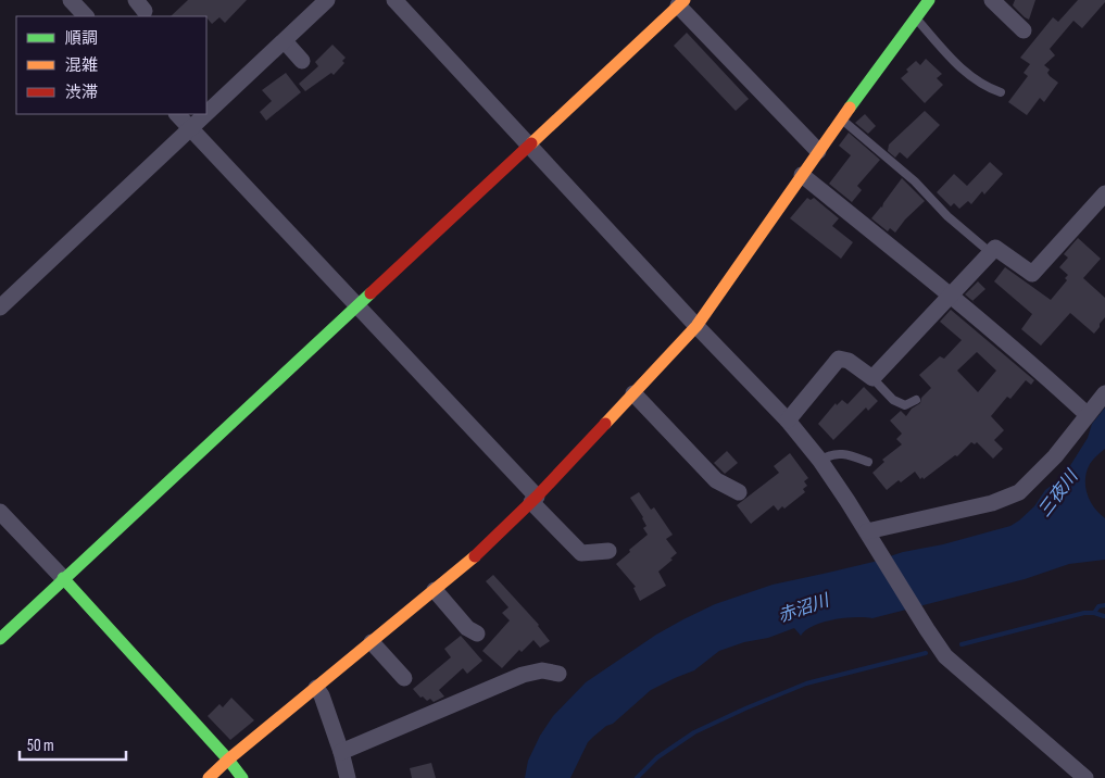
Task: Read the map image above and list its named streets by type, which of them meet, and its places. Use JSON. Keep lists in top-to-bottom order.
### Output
{
  "water": ["三夜川", "赤沼川"],
  "legend": ["順調", "混雑", "渋滞"],
  "scale_bar": "50 m"
}
